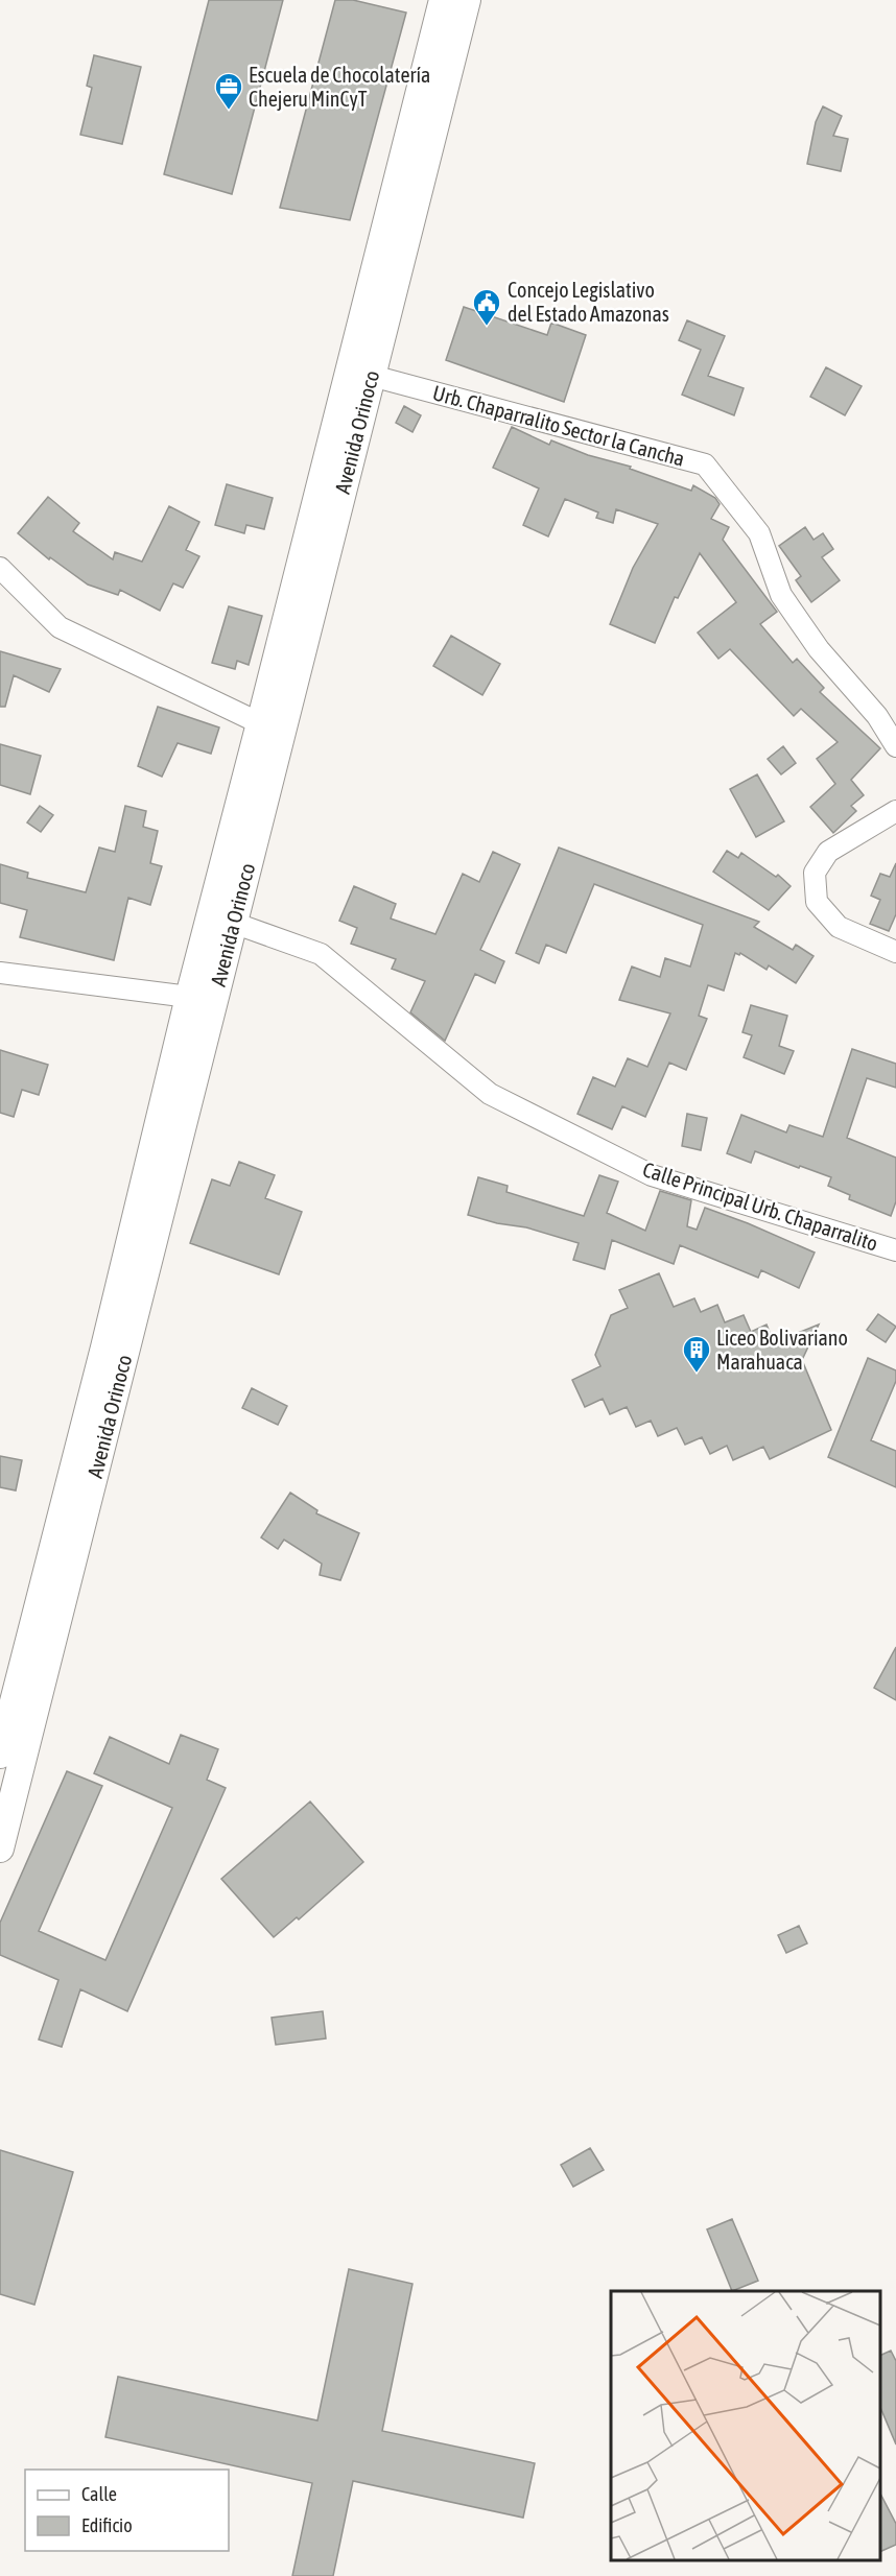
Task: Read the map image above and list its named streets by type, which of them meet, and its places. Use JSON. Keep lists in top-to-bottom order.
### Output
{
  "streets": {
    "street": ["Urb. Chaparralito Sector la Cancha", "Avenida Orinoco", "Calle Principal Urb. Chaparralito"]
  },
  "crossings": [
    ["Urb. Chaparralito Sector la Cancha", "Avenida Orinoco"],
    ["Avenida Orinoco", "Calle Principal Urb. Chaparralito"]
  ],
  "places": {
    "office": ["Escuela de Chocolatería Chejeru MinCyT"],
    "public building": ["Concejo Legislativo del Estado Amazonas"],
    "building": ["Liceo Bolivariano Marahuaca"]
  },
  "legend": ["Calle", "Edificio"]
}
